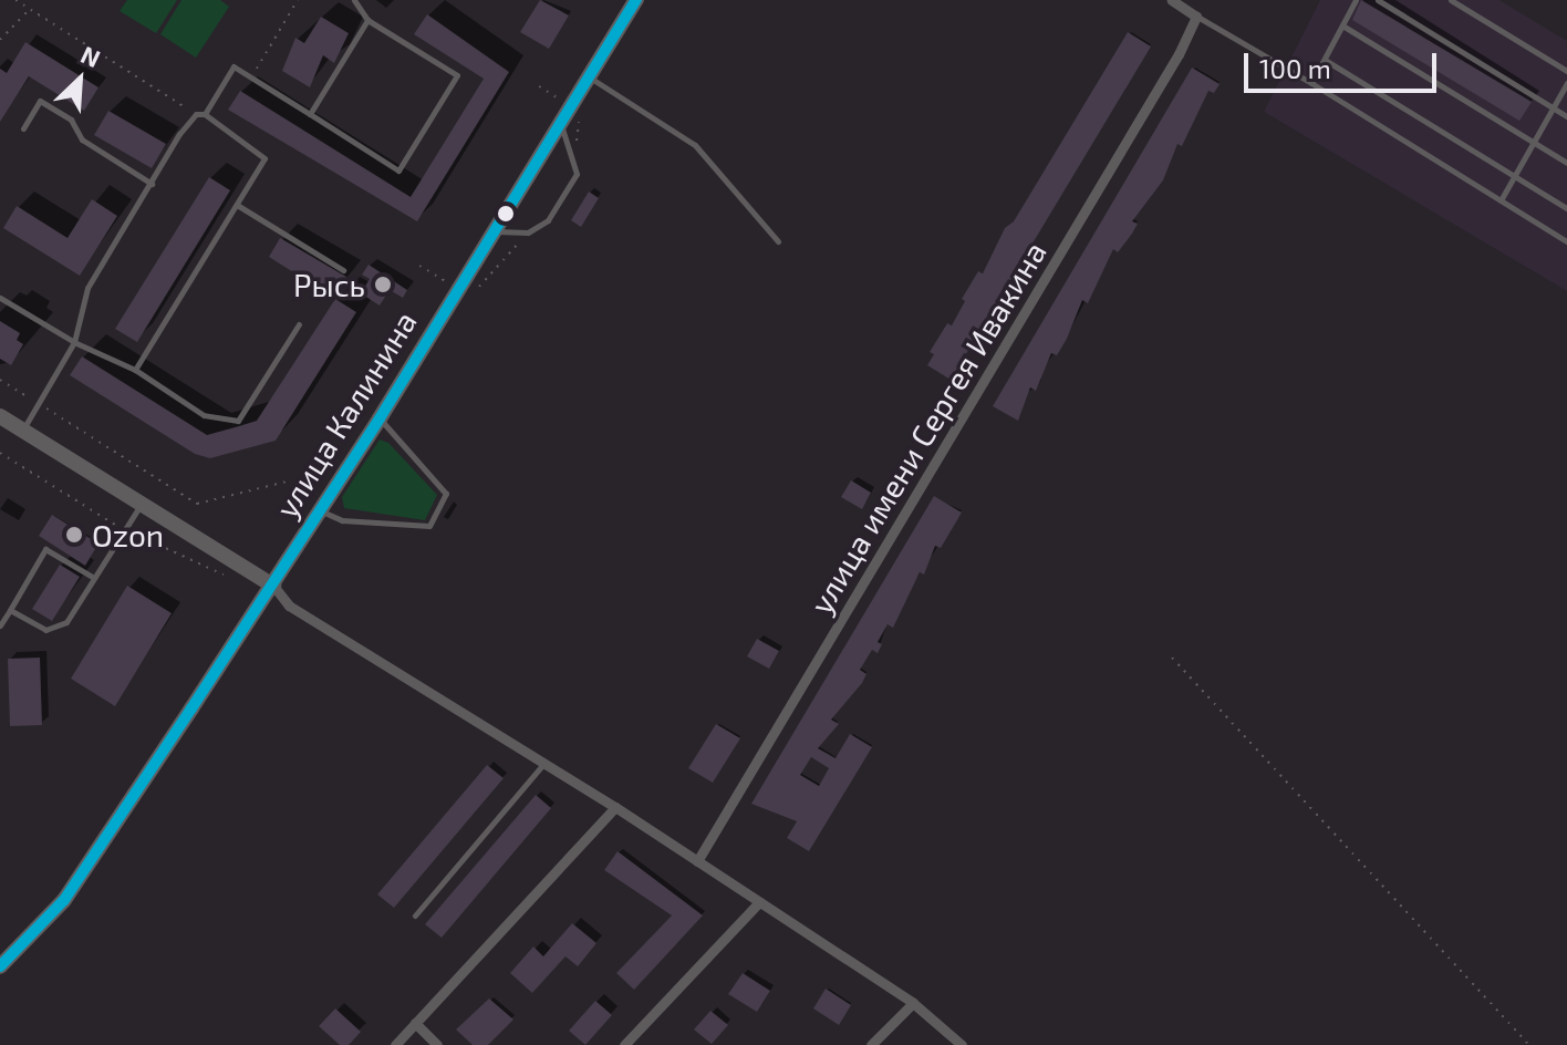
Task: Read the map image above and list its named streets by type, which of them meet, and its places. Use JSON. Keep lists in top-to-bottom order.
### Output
{
  "streets": {
    "main road": ["улица Калинина"],
    "street": ["улица имени Сергея Ивакина"]
  },
  "places": ["Рысь", "Ozon"],
  "scale_bar": "100 m",
  "north": "top right"
}
